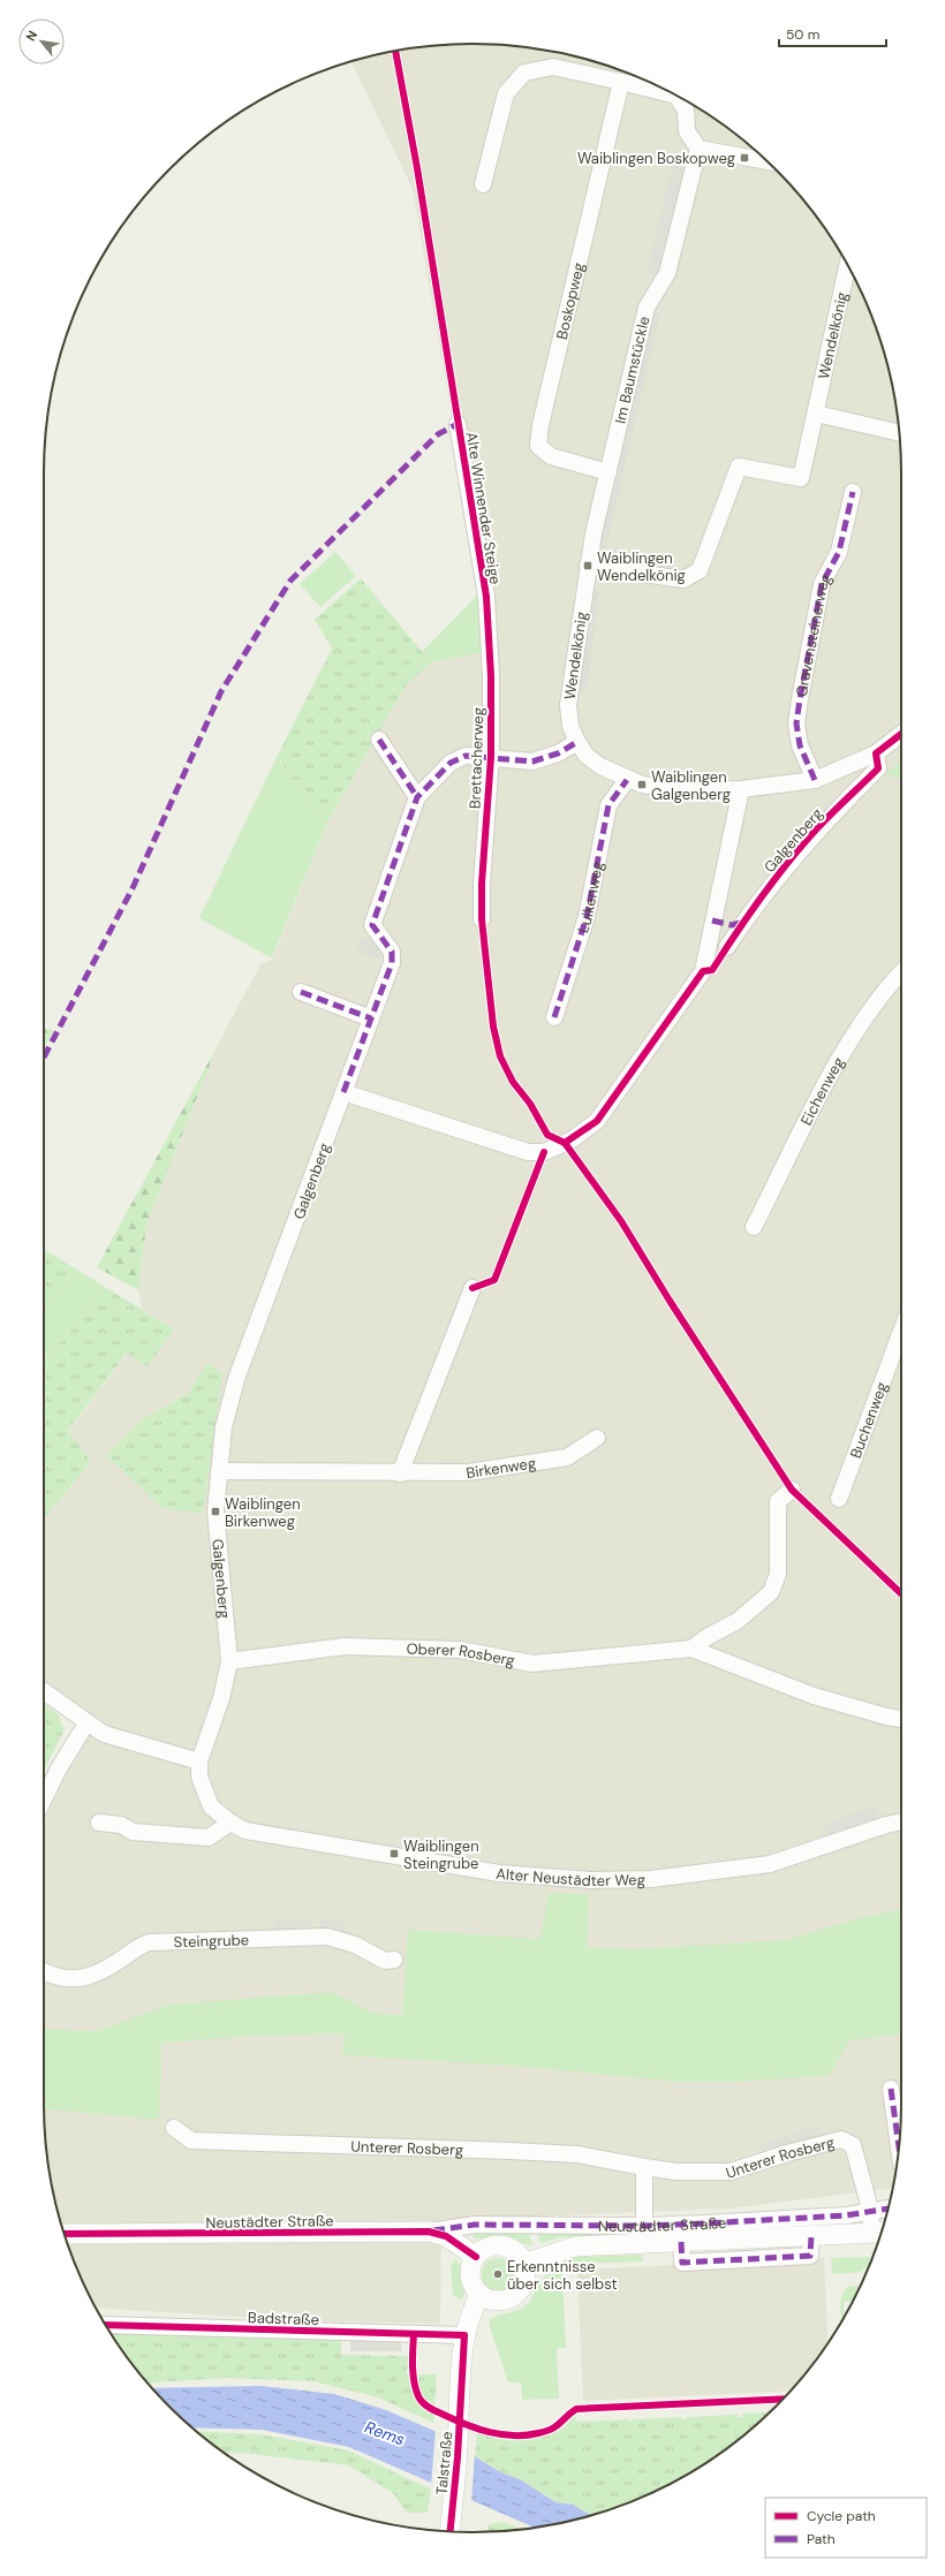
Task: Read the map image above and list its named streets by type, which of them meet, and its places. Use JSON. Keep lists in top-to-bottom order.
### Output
{
  "streets": {
    "street": [
      "Boskopweg",
      "Wendelkönig",
      "Im Baumstückle",
      "Alte Winnender Steige",
      "Gravensteinerweg",
      "Brettacherweg",
      "Galgenberg",
      "Luikenweg",
      "Eichenweg",
      "Buchenweg",
      "Birkenweg",
      "Oberer Rosberg",
      "Alter Neustädter Weg",
      "Steingrube",
      "Unterer Rosberg",
      "Neustädter Straße",
      "Badstraße",
      "Talstraße"
    ]
  },
  "crossings": [
    ["Boskopweg", "Im Baumstückle"],
    ["Wendelkönig", "Im Baumstückle"],
    ["Wendelkönig", "Gravensteinerweg"],
    ["Wendelkönig", "Brettacherweg"],
    ["Wendelkönig", "Galgenberg"],
    ["Wendelkönig", "Luikenweg"],
    ["Alte Winnender Steige", "Brettacherweg"],
    ["Brettacherweg", "Galgenberg"],
    ["Galgenberg", "Birkenweg"],
    ["Galgenberg", "Oberer Rosberg"],
    ["Galgenberg", "Alter Neustädter Weg"],
    ["Unterer Rosberg", "Neustädter Straße"],
    ["Neustädter Straße", "Talstraße"],
    ["Badstraße", "Talstraße"]
  ],
  "water": ["Rems"],
  "places": {
    "transit": [
      "Waiblingen Boskopweg",
      "Waiblingen Wendelkönig",
      "Waiblingen Galgenberg",
      "Waiblingen Birkenweg",
      "Waiblingen Steingrube"
    ],
    "other": ["Erkenntnisse über sich selbst"]
  },
  "legend": ["Cycle path", "Path"],
  "scale_bar": "50 m",
  "north": "top left"
}
